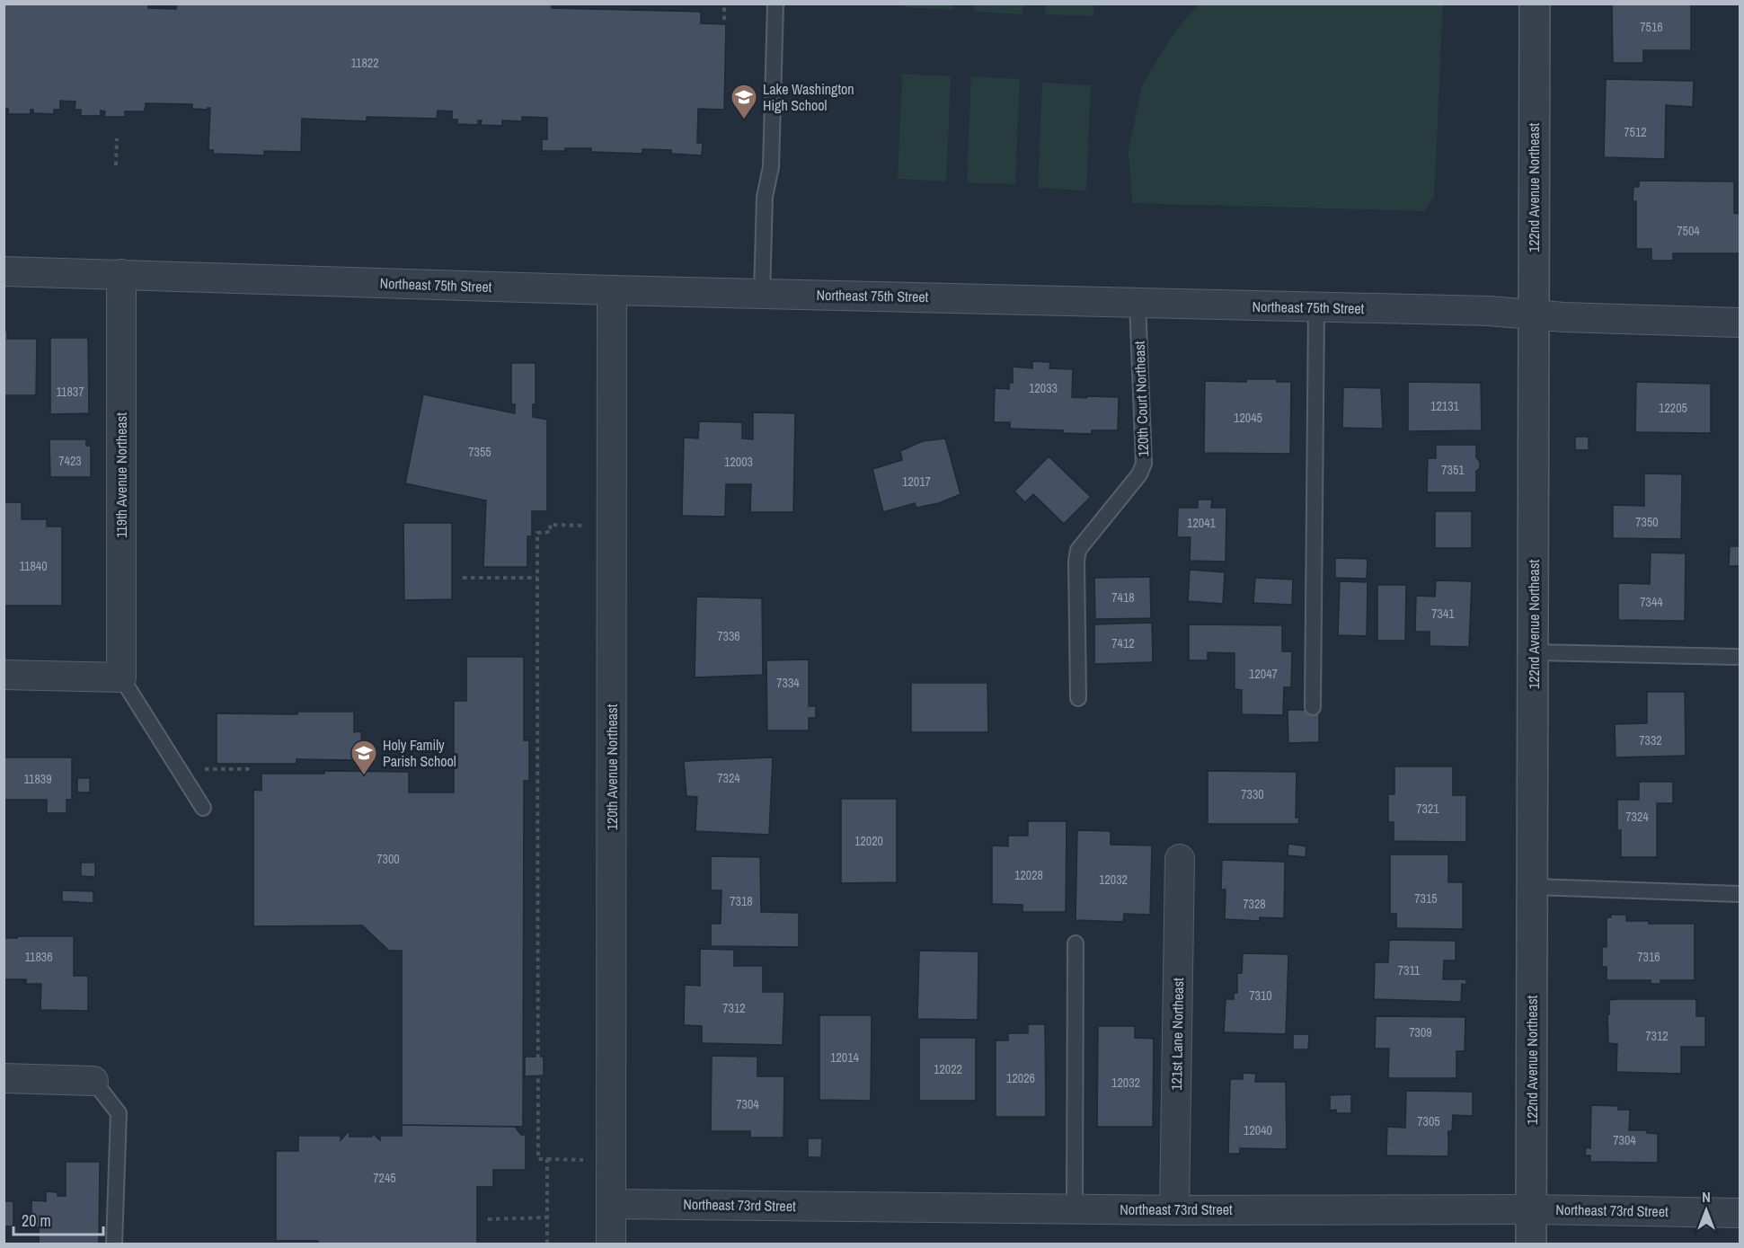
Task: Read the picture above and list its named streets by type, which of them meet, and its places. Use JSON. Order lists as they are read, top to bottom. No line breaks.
{"streets":{"street":["122nd Avenue Northeast","Northeast 75th Street","119th Avenue Northeast","120th Avenue Northeast","121st Lane Northeast","Northeast 73rd Street"],"lane":["120th Court Northeast"]},"crossings":[["122nd Avenue Northeast","Northeast 75th Street"],["122nd Avenue Northeast","Northeast 73rd Street"],["Northeast 75th Street","120th Court Northeast"],["Northeast 75th Street","119th Avenue Northeast"],["Northeast 75th Street","120th Avenue Northeast"],["120th Avenue Northeast","Northeast 73rd Street"],["121st Lane Northeast","Northeast 73rd Street"]],"places":{"school or university":["Lake Washington High School","Holy Family Parish School"]},"house_numbers":["7516","11822","7512","7504","12033","11837","12131","12205","12045","7355","7423","12003","7351","12017","7350","12041","11840","7418","7344","7341","7336","7412","12047","7334","7332","7324","11839","7330","7321","7324","12020","7300","12028","12032","7315","7318","7328","11836","7316","7311","7310","7312","7309","7312","12014","12022","12026","12032","7304","7305","12040","7304","7245"],"scale_bar":"20 m","north":"top"}
